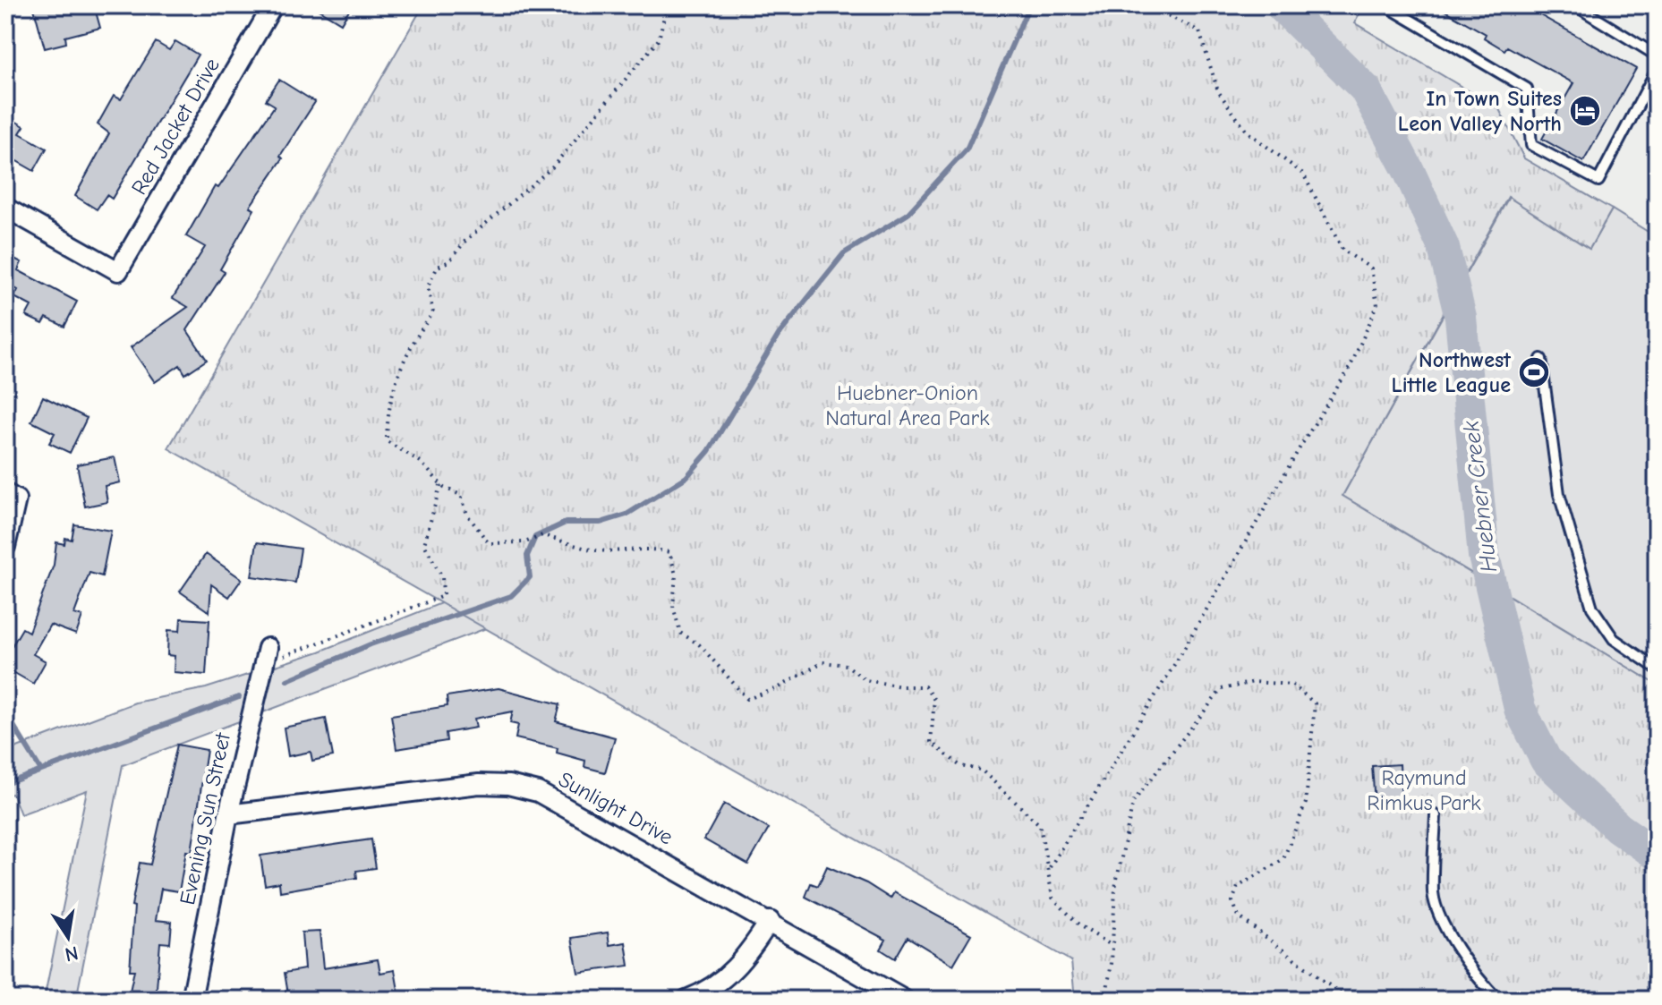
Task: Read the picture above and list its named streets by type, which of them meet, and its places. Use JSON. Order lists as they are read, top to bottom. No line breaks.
{"streets":{"street":["Red Jacket Drive","Sunlight Drive","Evening Sun Street"]},"crossings":[["Sunlight Drive","Evening Sun Street"]],"water":["Huebner Creek"],"parks":["Huebner-Onion Natural Area Park","Raymund Rimkus Park"],"places":{"hotel":["In Town Suites Leon Valley North"],"sports":["Northwest Little League"]},"north":"bottom"}
